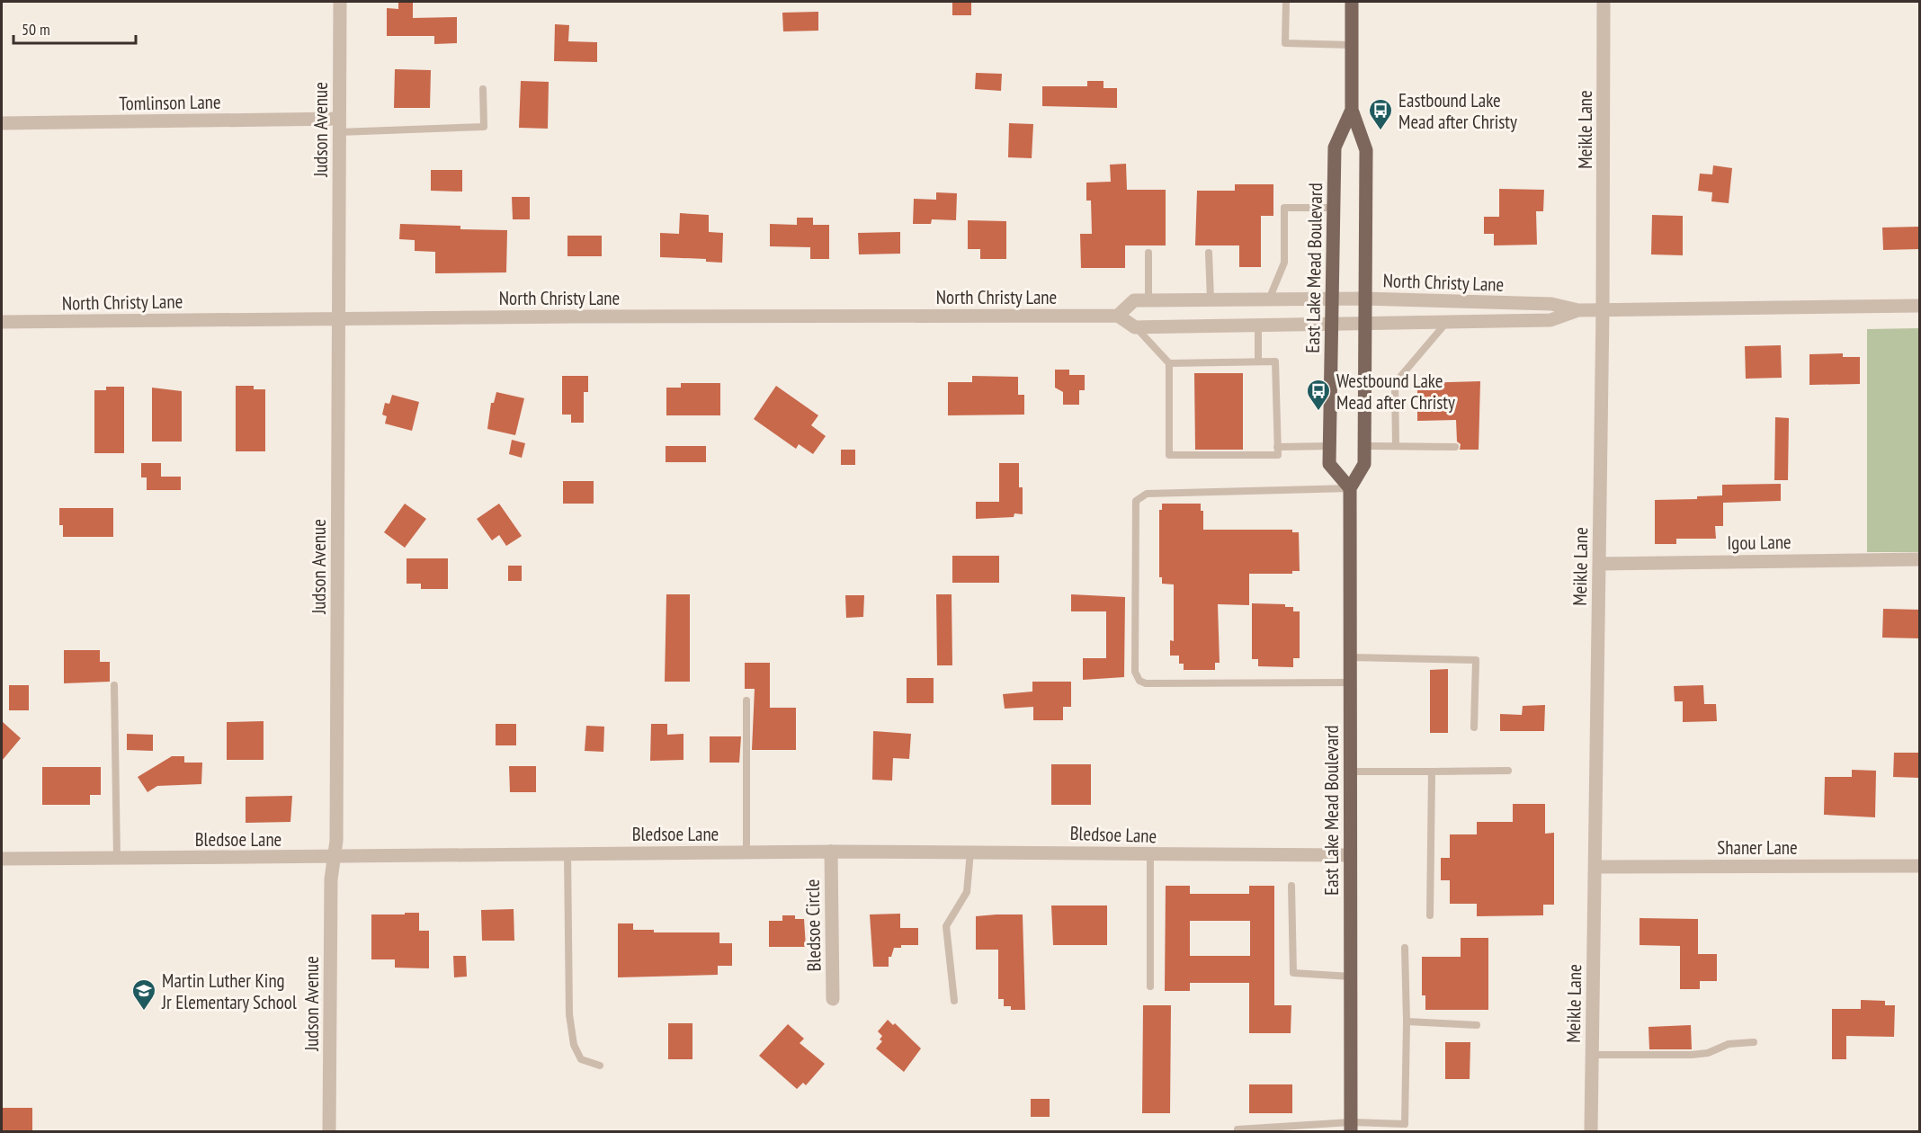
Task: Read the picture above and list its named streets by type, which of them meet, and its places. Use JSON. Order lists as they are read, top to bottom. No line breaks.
{"streets":{"main road":["East Lake Mead Boulevard"],"street":["Tomlinson Lane","Judson Avenue","Meikle Lane","North Christy Lane","Igou Lane","Bledsoe Lane","Shaner Lane","Bledsoe Circle"]},"crossings":[["Tomlinson Lane","Judson Avenue"],["Judson Avenue","North Christy Lane"],["Judson Avenue","Bledsoe Lane"],["Meikle Lane","North Christy Lane"],["Meikle Lane","Igou Lane"],["Meikle Lane","Shaner Lane"],["East Lake Mead Boulevard","North Christy Lane"],["East Lake Mead Boulevard","Bledsoe Lane"],["Bledsoe Lane","Bledsoe Circle"]],"places":{"bus stop":["Eastbound Lake Mead after Christy","Westbound Lake Mead after Christy"],"school or university":["Martin Luther King Jr Elementary School"]},"scale_bar":"50 m"}
